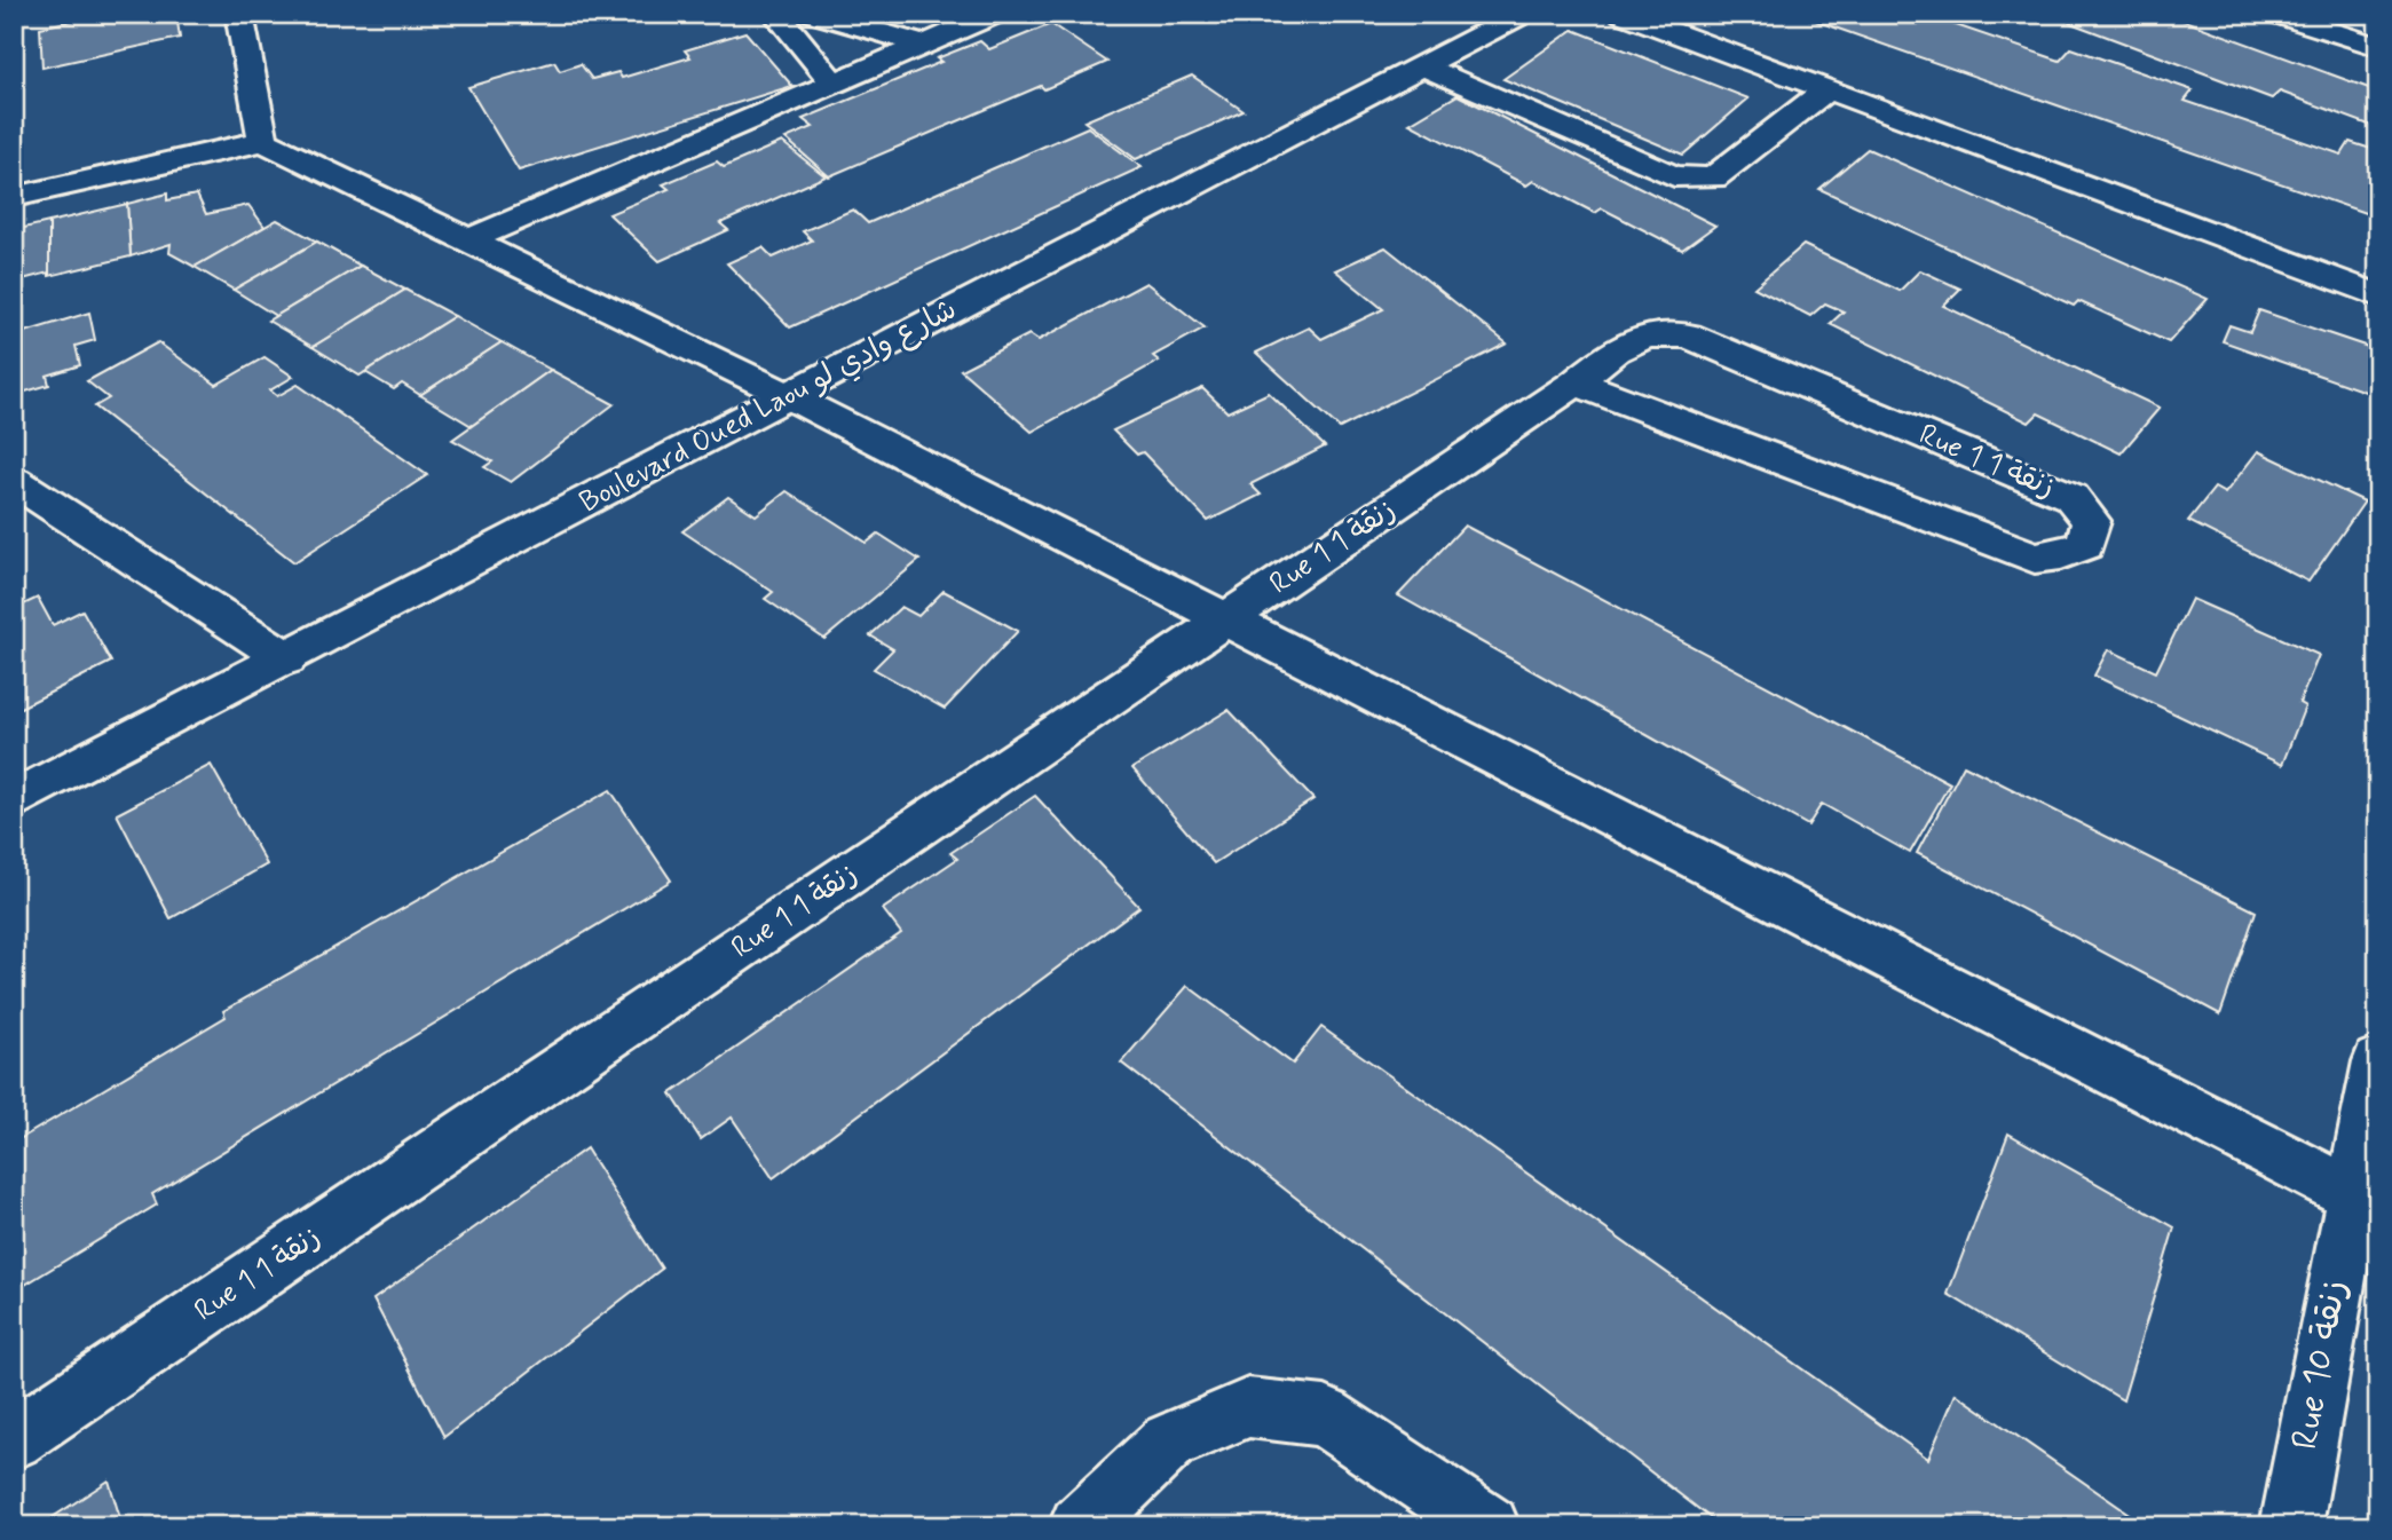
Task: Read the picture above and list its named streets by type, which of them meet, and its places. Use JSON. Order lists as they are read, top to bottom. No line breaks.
{"streets":{"street":["Boulevard Oued Laou شارع وادي لو","Rue 1 زنقة 1","Rue 10 زنقة"]}}
